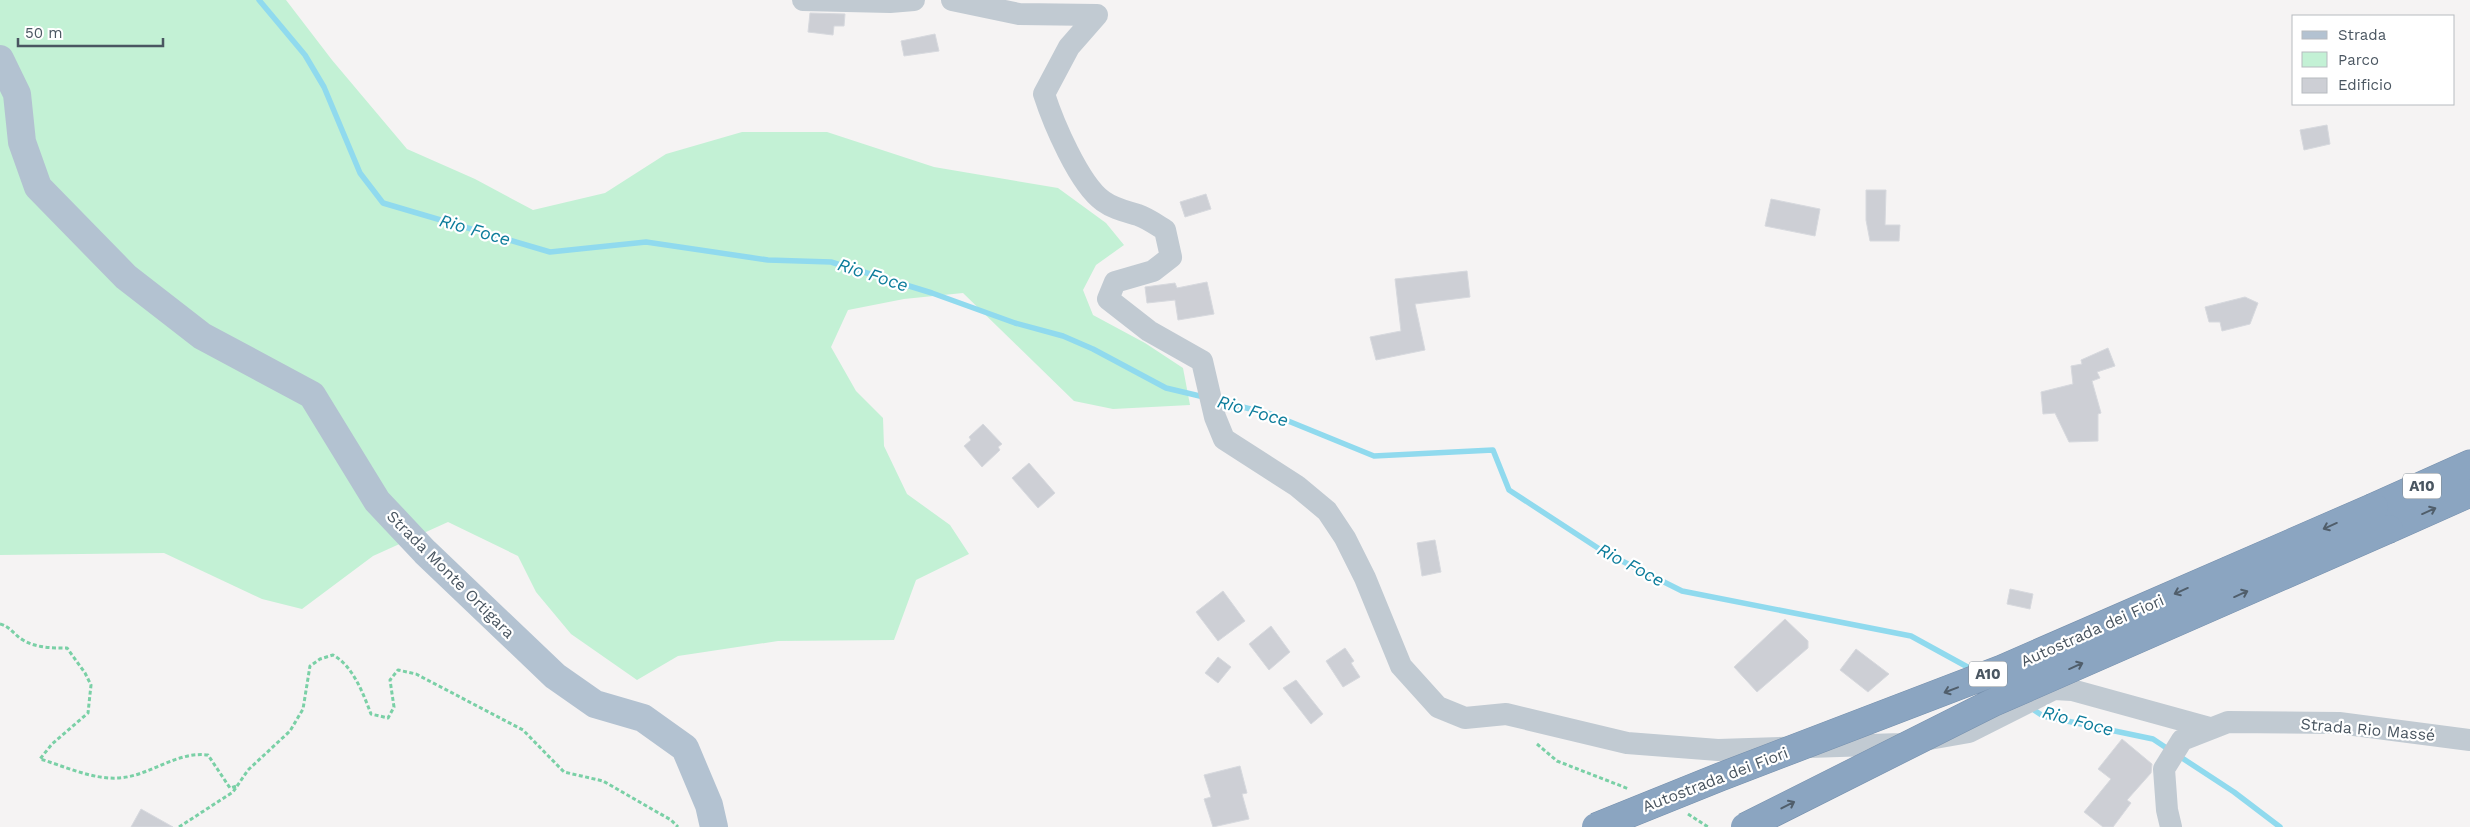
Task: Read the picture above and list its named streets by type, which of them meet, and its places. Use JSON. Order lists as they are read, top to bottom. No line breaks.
{"streets":{"highway":["A10","Autostrada dei Fiori"],"main road":["Strada Monte Ortigara"],"street":["Strada Rio Massé"]},"water":["Rio Foce"],"legend":["Strada","Parco","Edificio"],"scale_bar":"50 m"}
